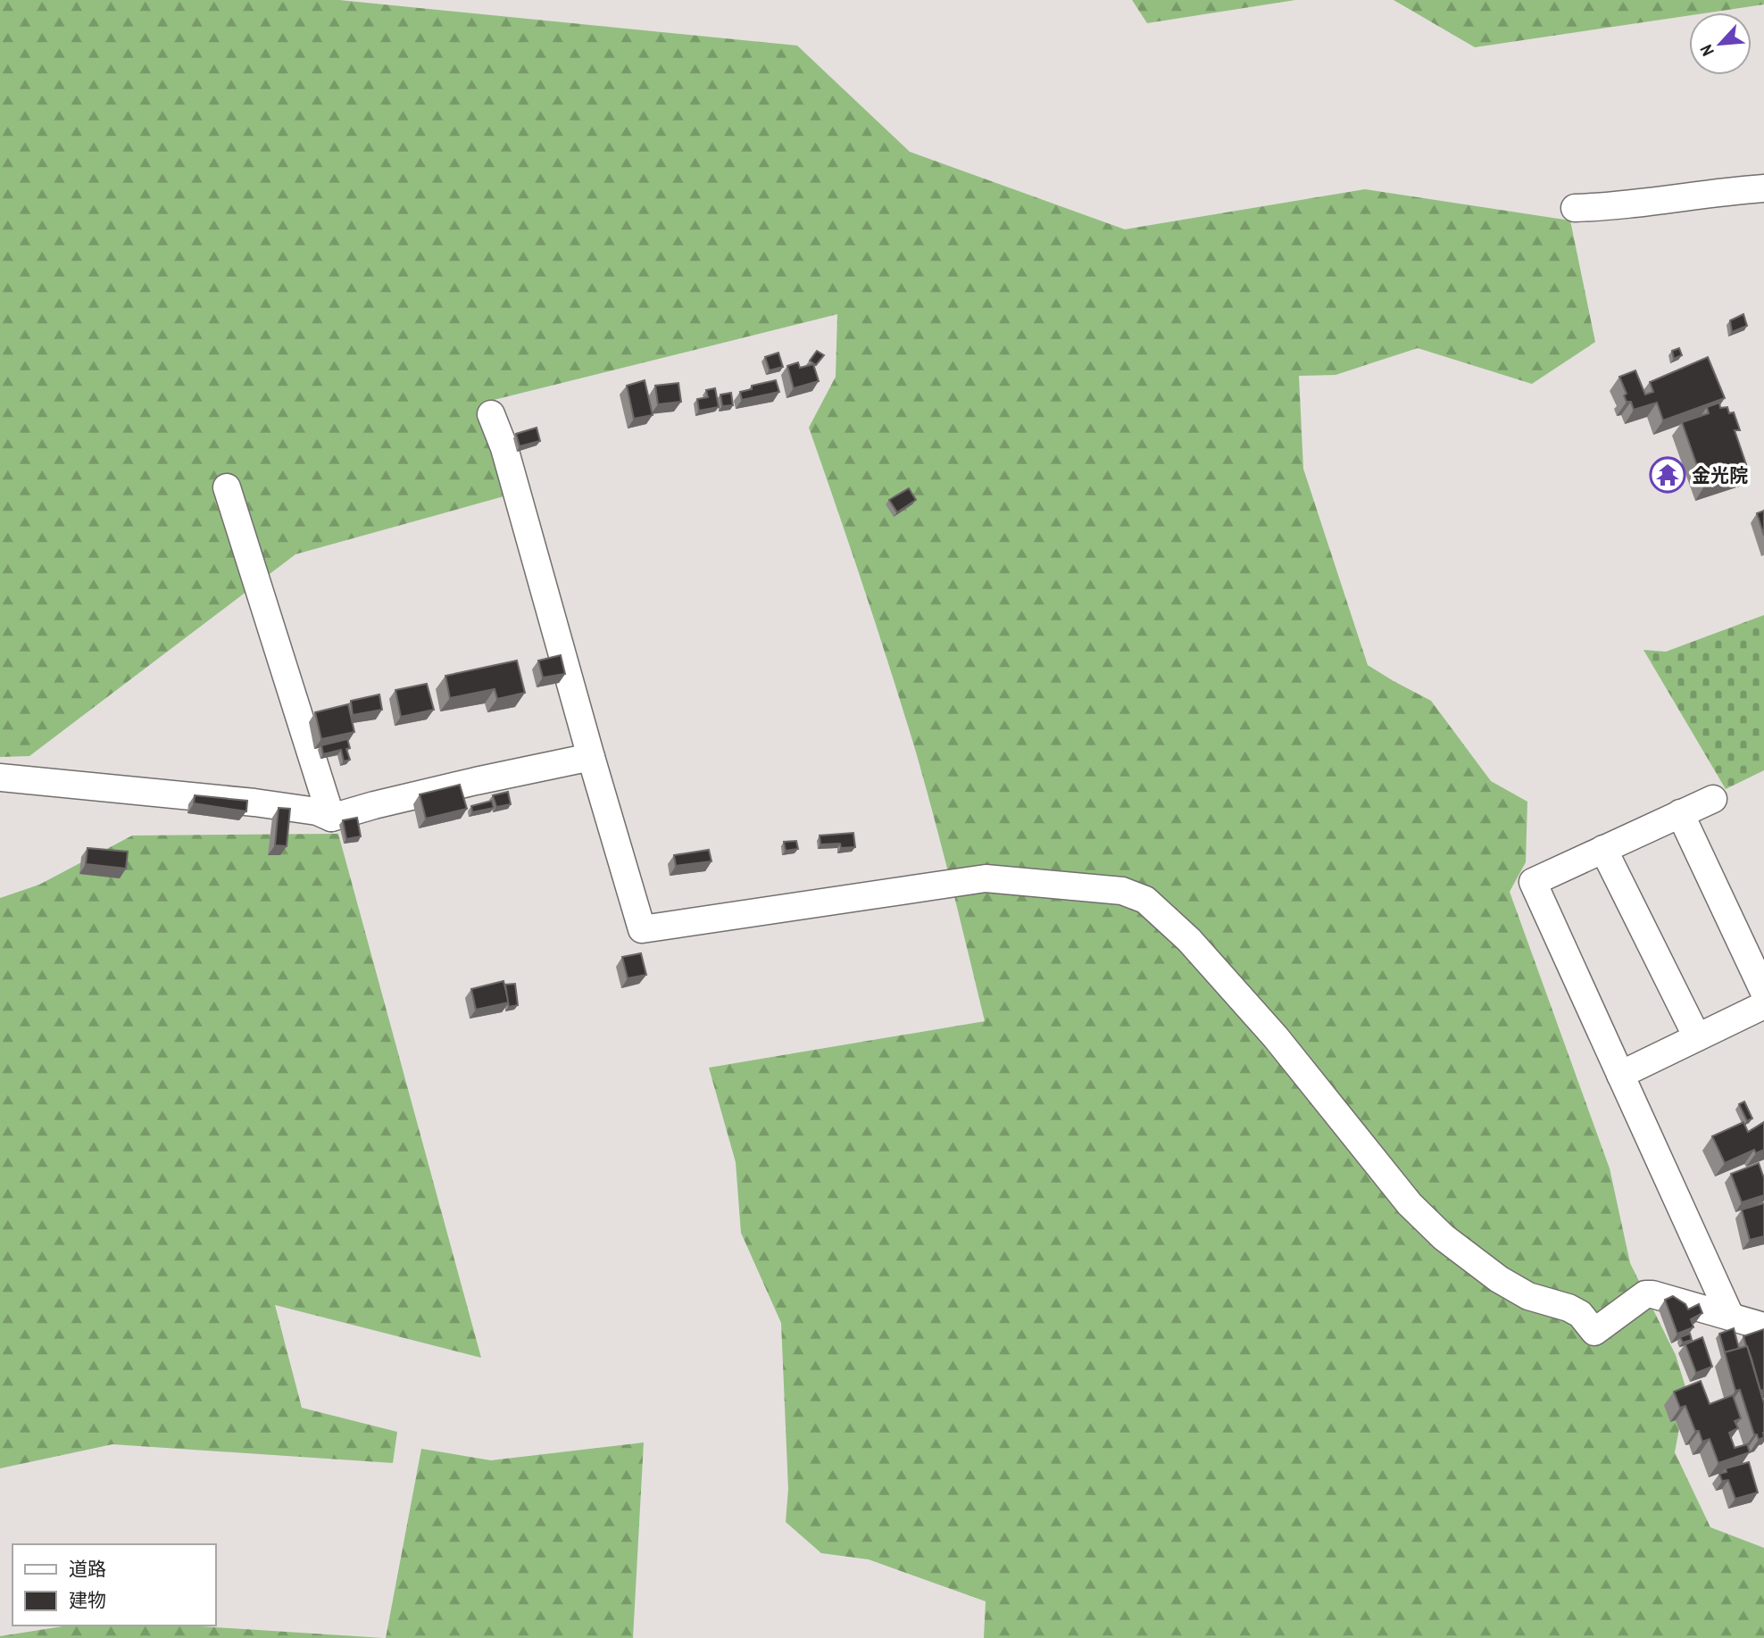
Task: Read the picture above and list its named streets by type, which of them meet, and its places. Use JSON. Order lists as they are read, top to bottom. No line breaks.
{"places":{"temple":["金光院"]},"legend":["道路","建物"],"north":"bottom left"}
